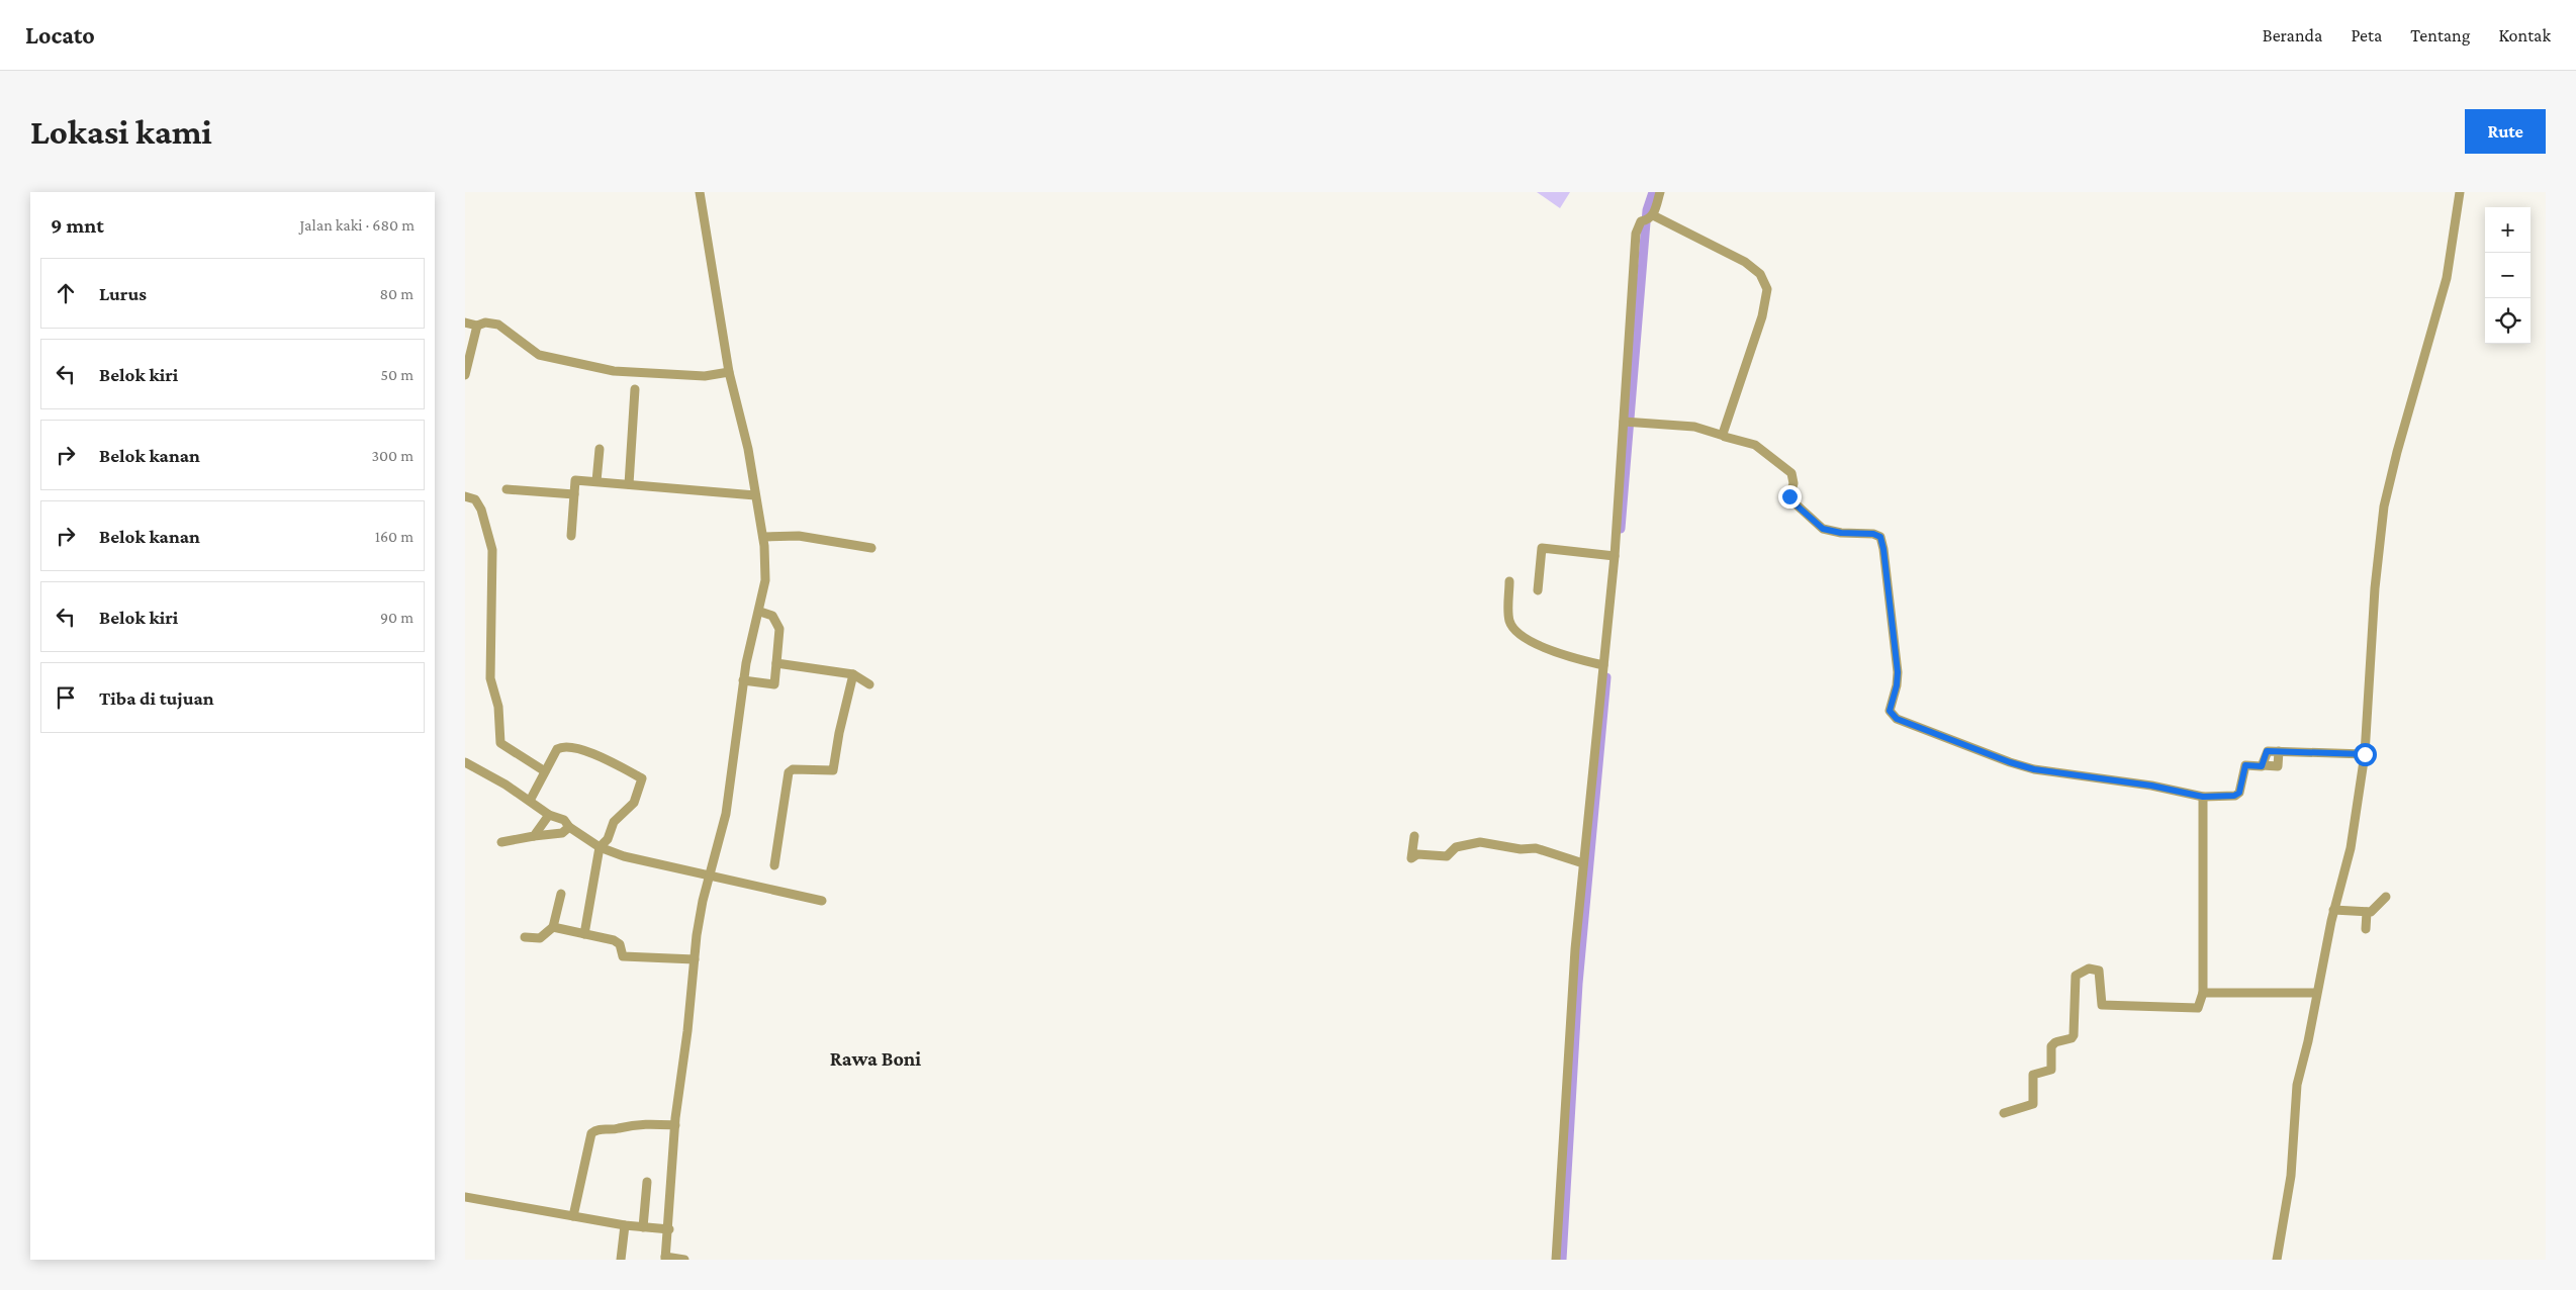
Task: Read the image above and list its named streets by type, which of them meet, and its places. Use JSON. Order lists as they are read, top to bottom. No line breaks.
{"districts":["Rawa Boni"],"page":{"header":"Locato","nav":["Beranda","Peta","Tentang","Kontak"],"buttons":"Rute","title":"Lokasi kami","heading":["9 mnt","Jalan kaki · 680 m"],"map_buttons":["+","−"],"list":[["Lurus","80 m"],["Belok kiri","50 m"],["Belok kanan","300 m"],["Belok kanan","160 m"],["Belok kiri","90 m"],"Tiba di tujuan"]}}
